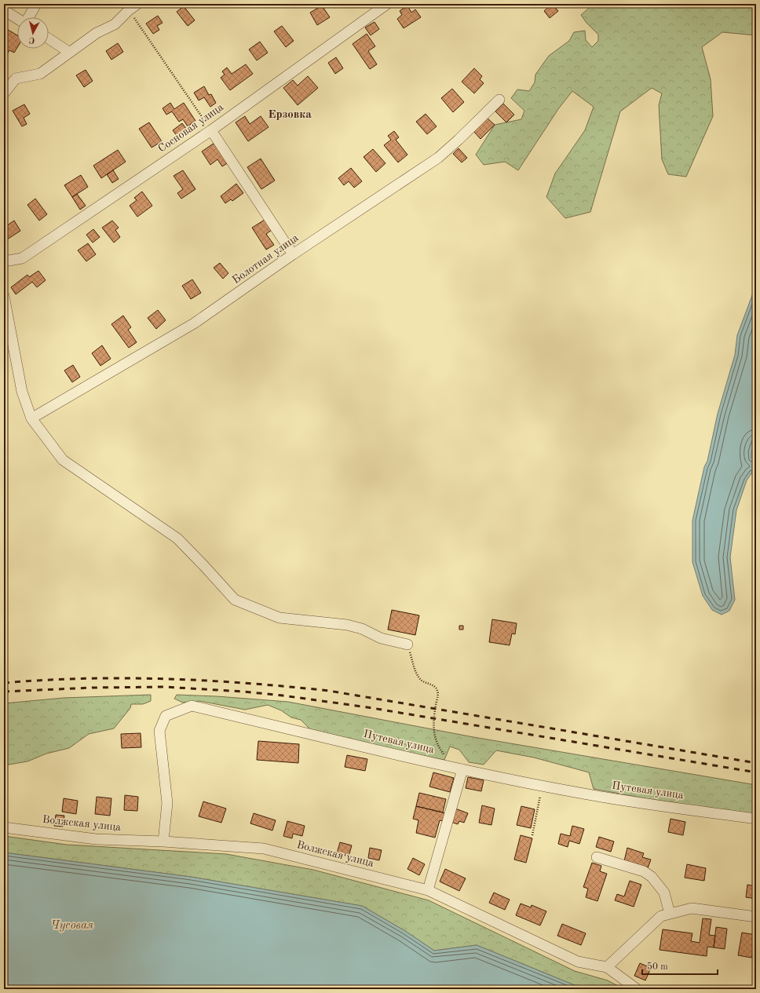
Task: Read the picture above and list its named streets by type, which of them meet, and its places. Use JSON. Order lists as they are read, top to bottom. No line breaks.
{"streets":{"street":["Сосновая улица","Болотная улица","Путевая улица","Волжская улица"]},"crossings":[["Путевая улица","Волжская улица"]],"districts":["Ерзовка"],"water":["Чусовая"],"scale_bar":"50 m","north":"bottom"}
